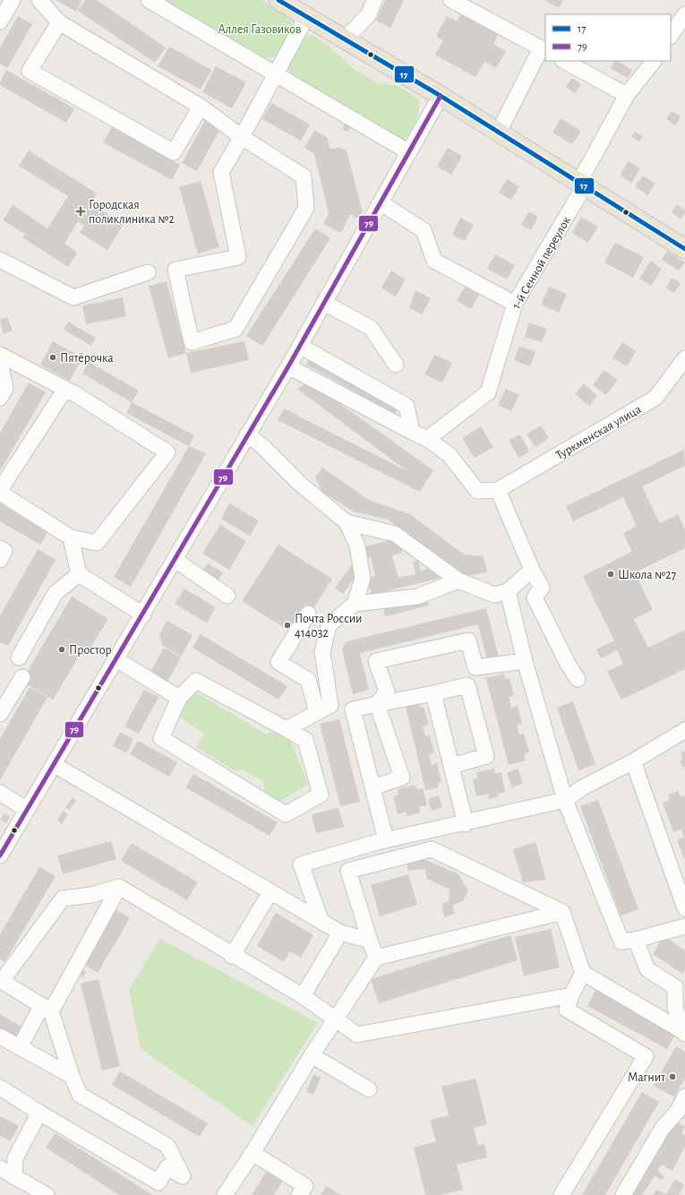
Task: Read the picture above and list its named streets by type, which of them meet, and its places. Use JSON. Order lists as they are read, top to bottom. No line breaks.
{"streets":{"street":["1-й Сенной переулок","Туркменская улица"]},"parks":["Аллея Газовиков"],"places":{"health":["Городская поликлиника №2"],"other":["Пятёрочка","Школа №27","Почта России 414032","Простор","Магнит"]},"lines":["transit line 17","transit line 79"],"legend":["17","79"]}
